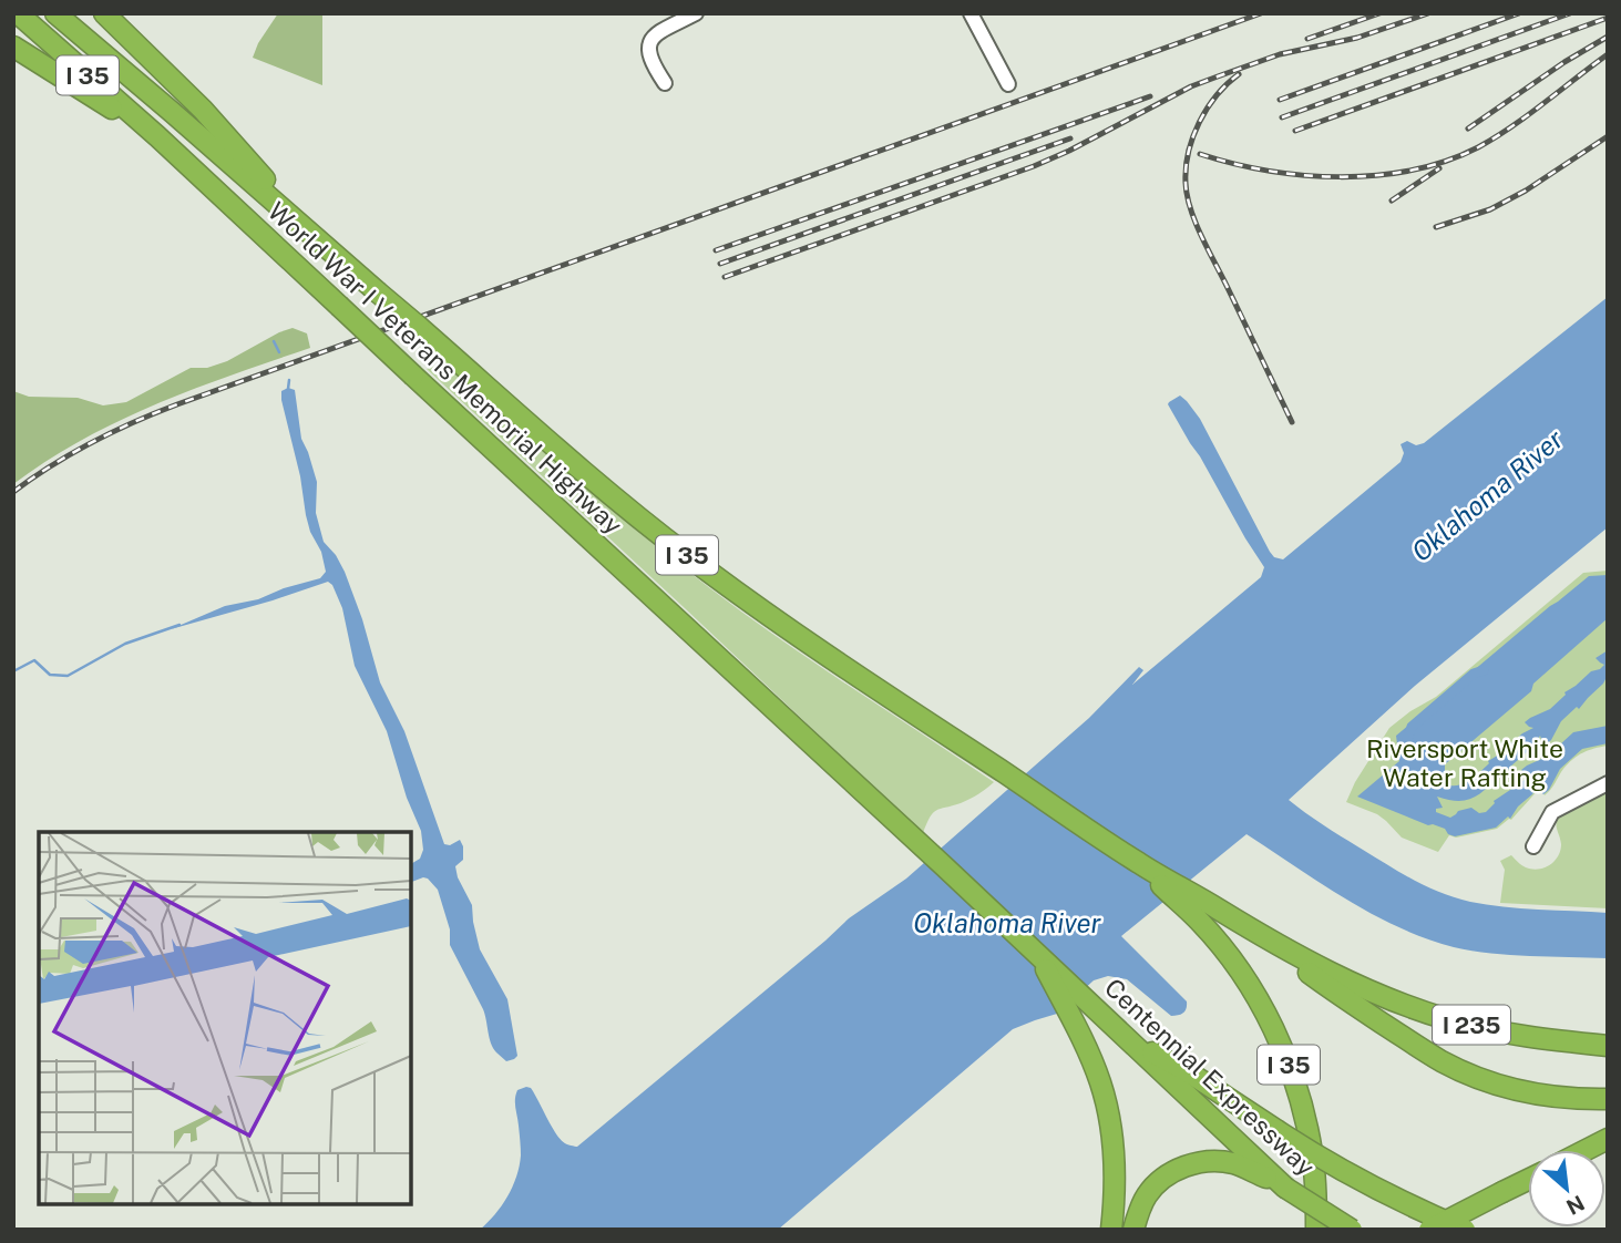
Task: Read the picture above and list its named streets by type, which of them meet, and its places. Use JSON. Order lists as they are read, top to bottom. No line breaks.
{"streets":{"highway":["I 35","World War I Veterans Memorial Highway","I 235","Centennial Expressway"]},"crossings":[["I 35","World War I Veterans Memorial Highway"],["I 35","I 235"],["I 35","Centennial Expressway"],["World War I Veterans Memorial Highway","I 235"],["World War I Veterans Memorial Highway","Centennial Expressway"]],"water":["Oklahoma River"],"parks":["Riversport White Water Rafting"],"north":"bottom right"}
